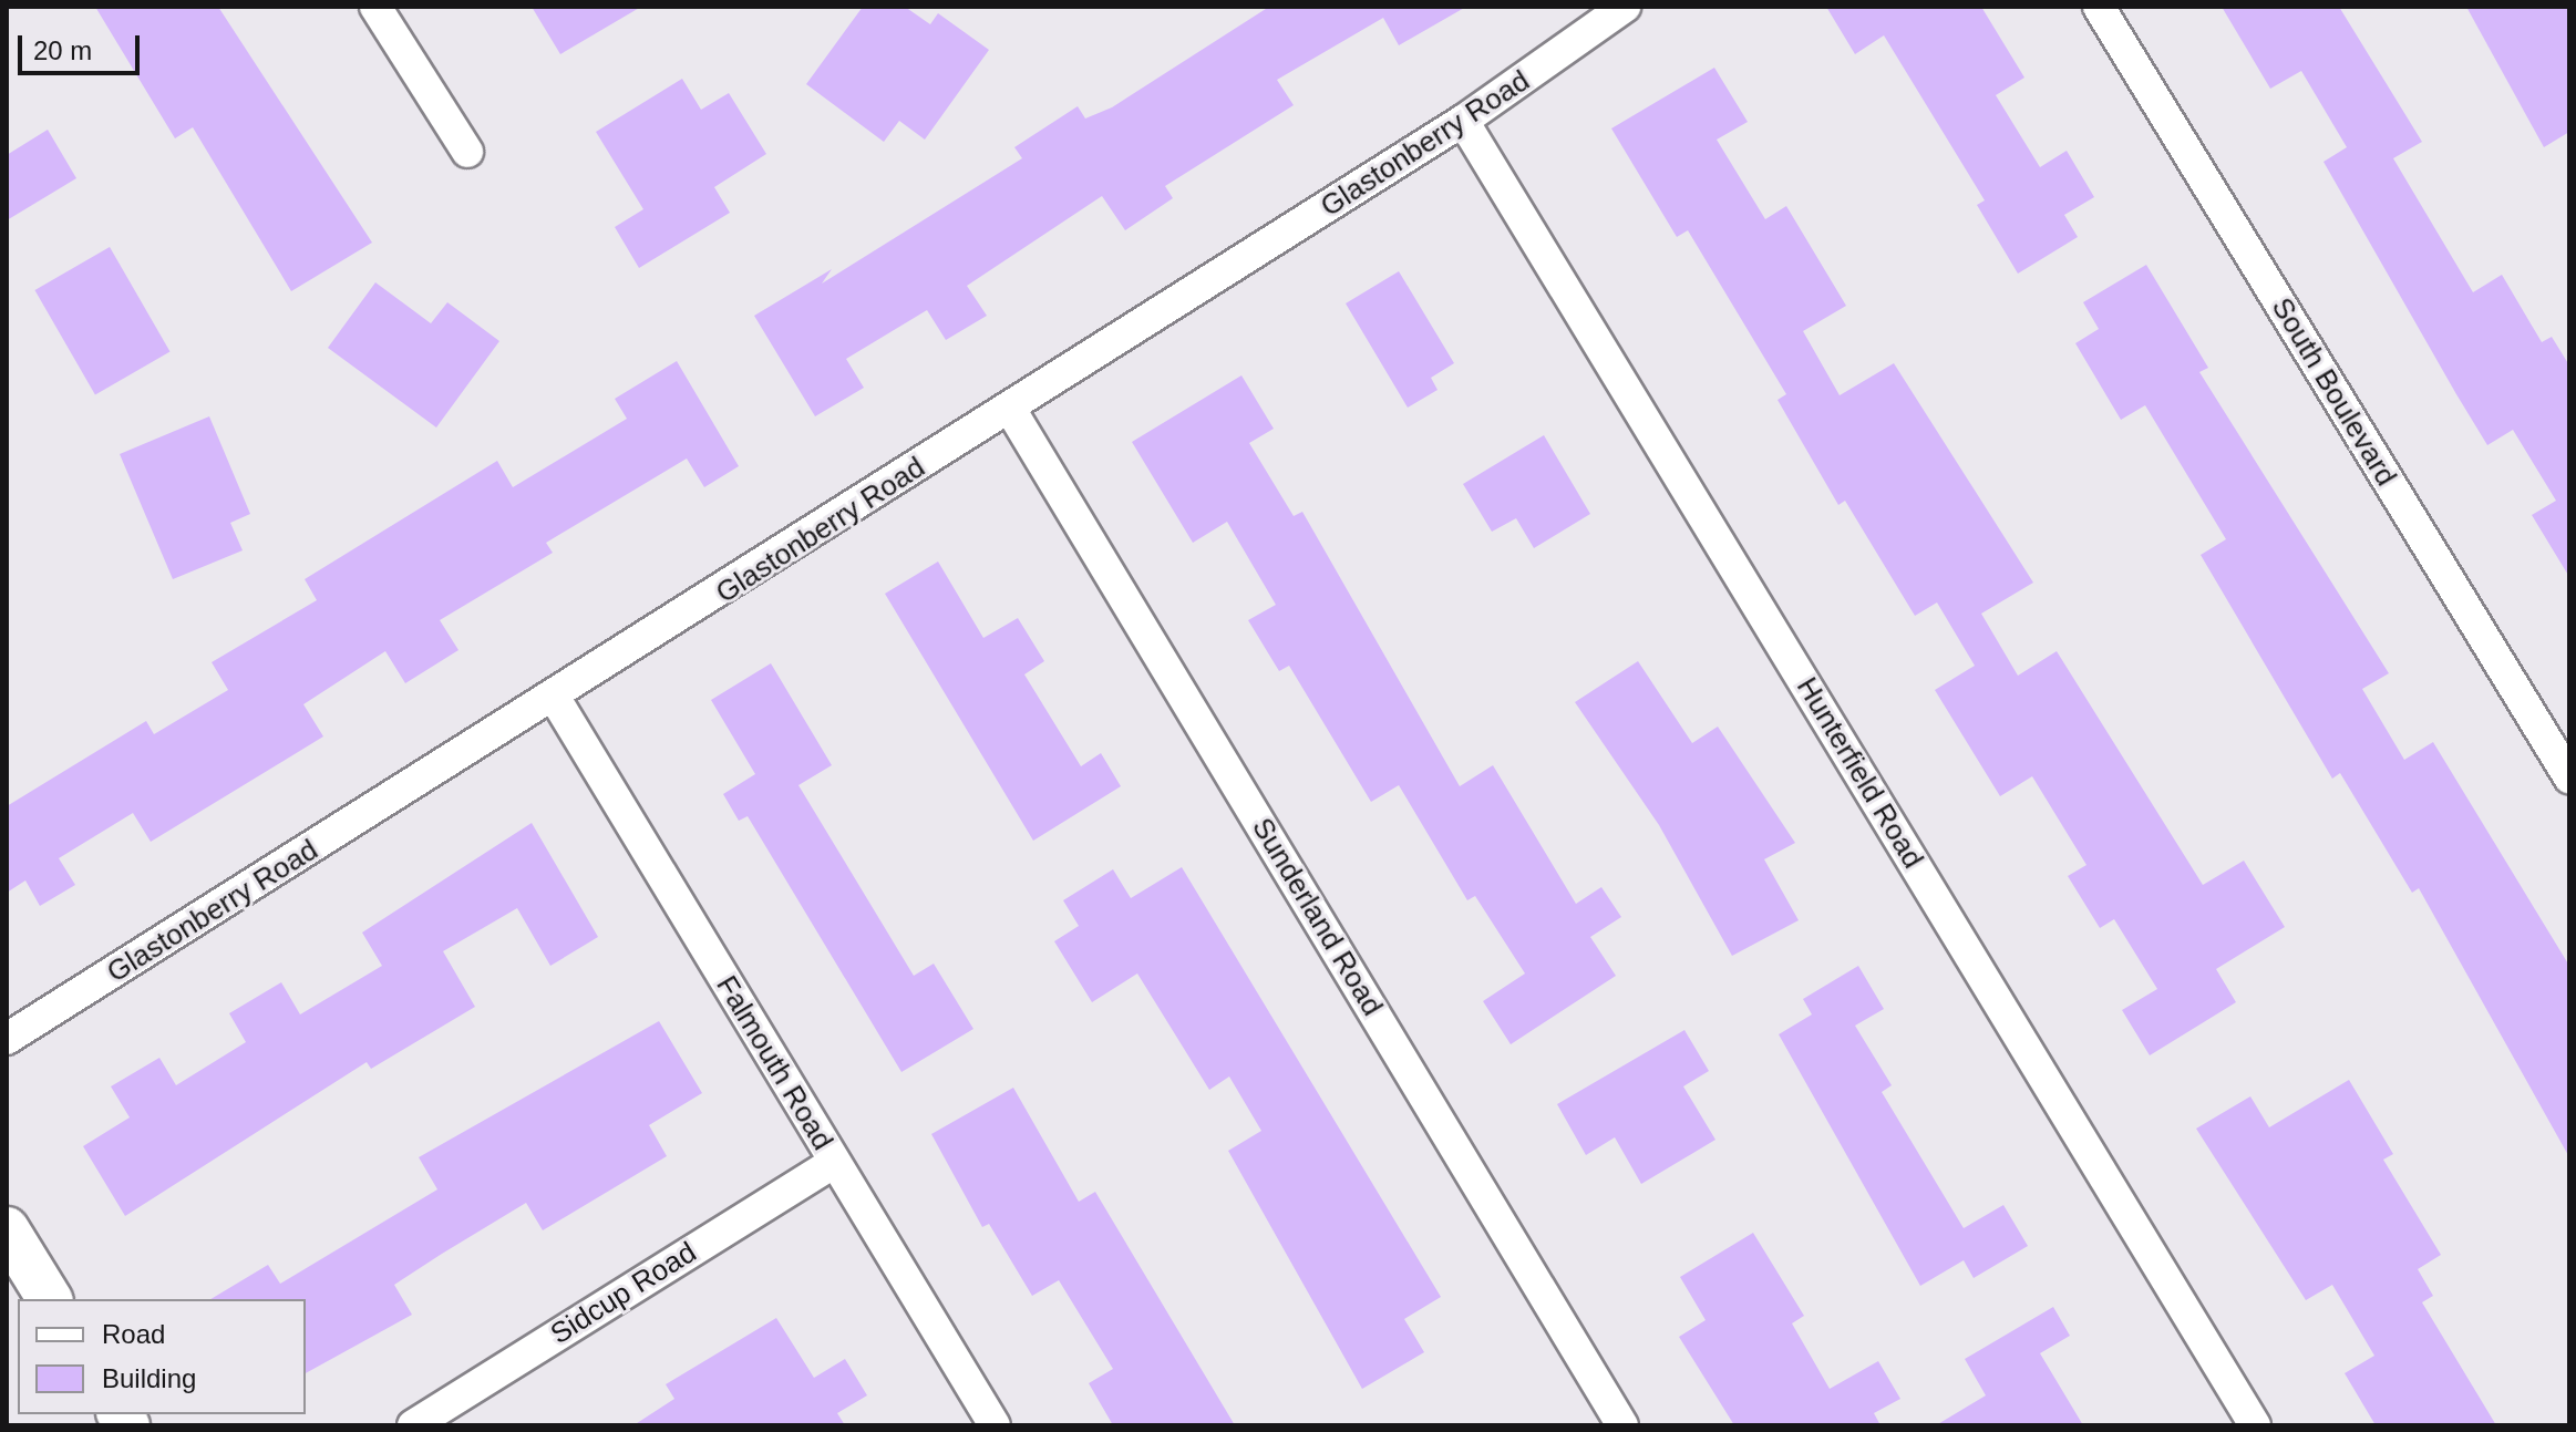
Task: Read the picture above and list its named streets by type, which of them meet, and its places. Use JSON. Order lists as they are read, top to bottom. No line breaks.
{"streets":{"street":["Glastonberry Road","South Boulevard","Hunterfield Road","Sunderland Road","Falmouth Road","Sidcup Road"]},"crossings":[["Glastonberry Road","Hunterfield Road"],["Glastonberry Road","Sunderland Road"],["Glastonberry Road","Falmouth Road"],["Falmouth Road","Sidcup Road"]],"legend":["Road","Building"],"scale_bar":"20 m"}
